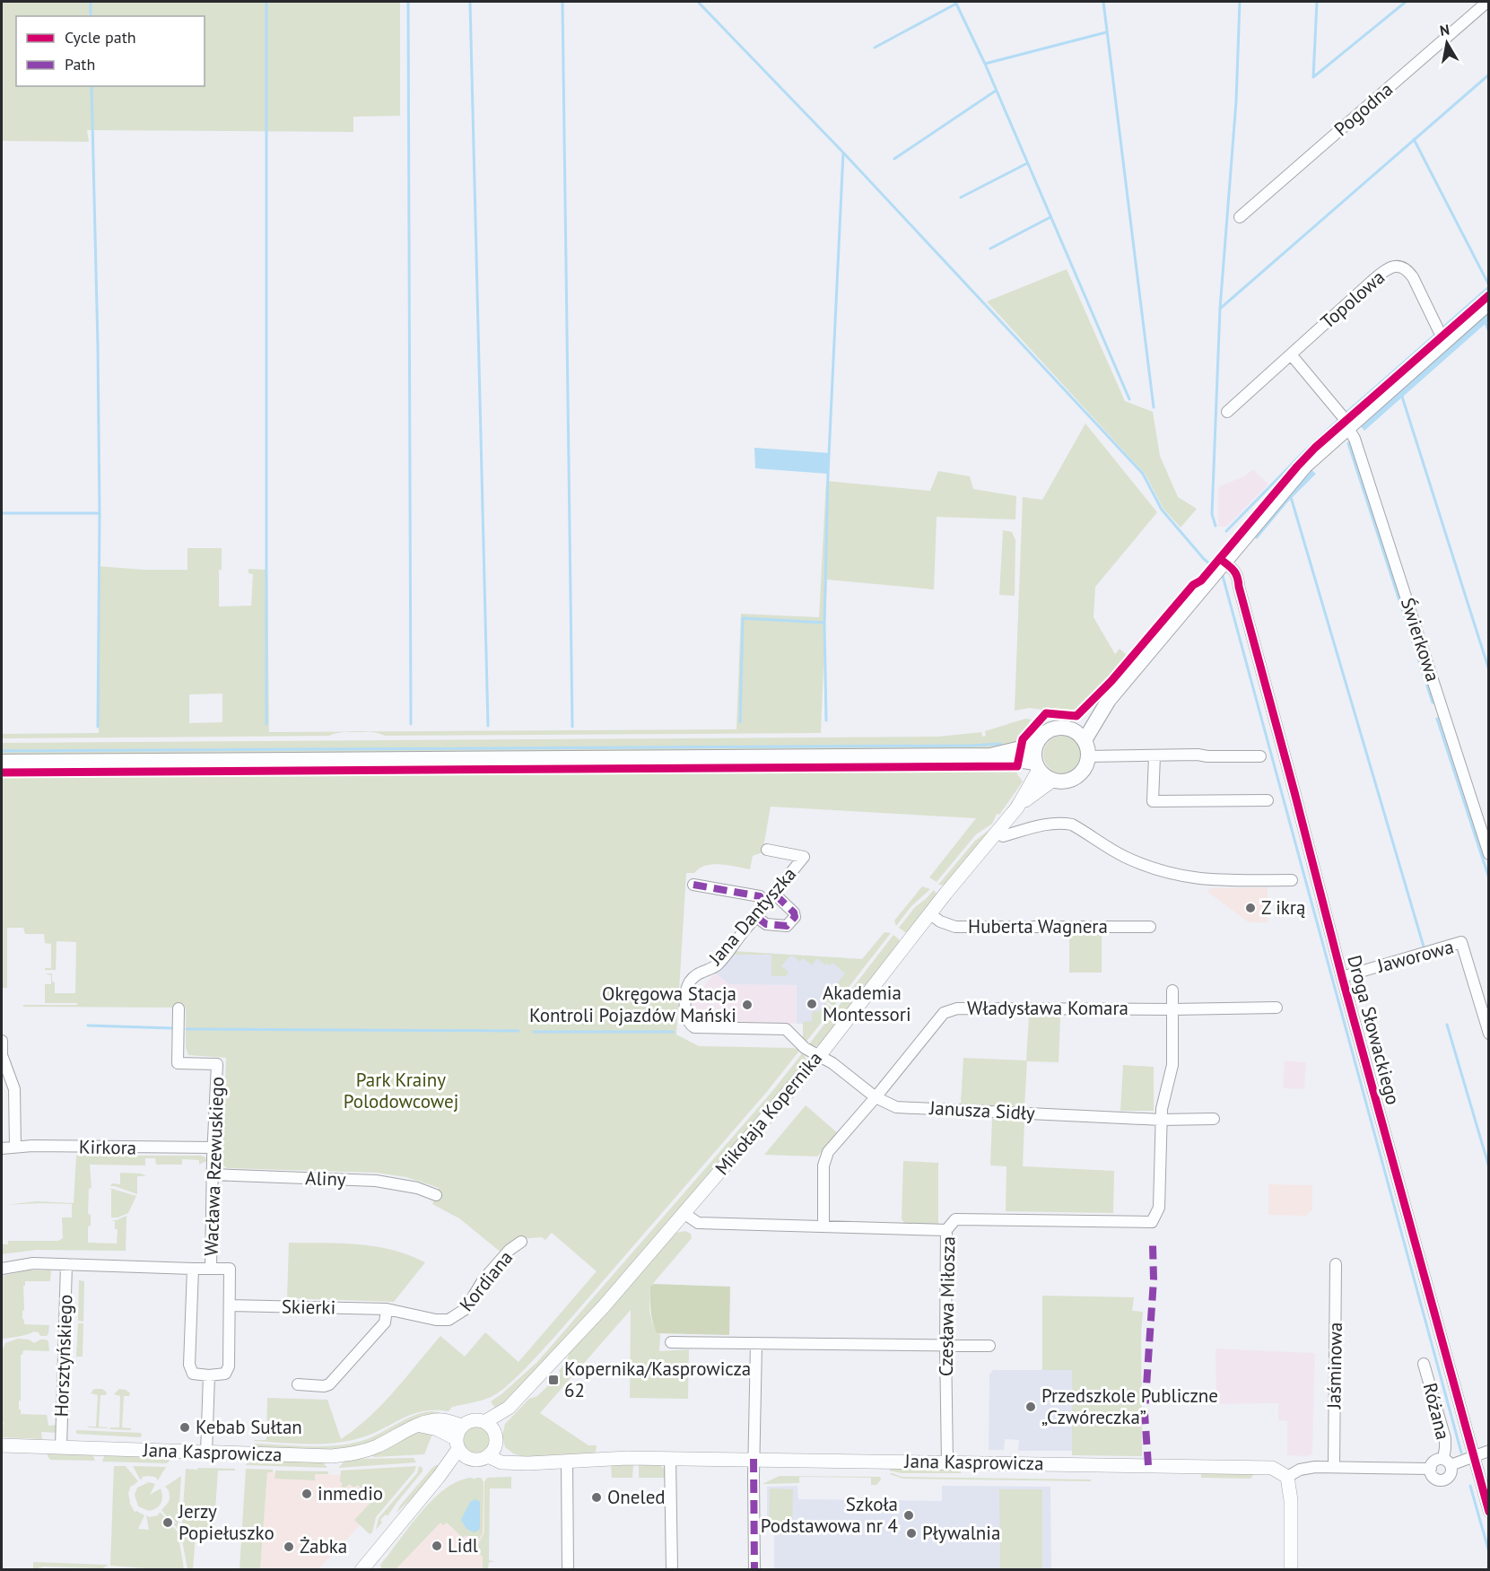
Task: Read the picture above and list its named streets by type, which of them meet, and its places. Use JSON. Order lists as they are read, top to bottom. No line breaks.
{"streets":{"main road":["Mikołaja Kopernika"],"street":["Pogodna","Topolowa","Świerkowa","Jana Dantyszka","Huberta Wagnera","Jaworowa","Władysława Komara","Droga Słowackiego","Janusza Sidły","Kirkora","Wacława Rzewuskiego","Aliny","Kordiana","Czesława Miłosza","Skierki","Horsztyńskiego","Jaśminowa","Różana","Jana Kasprowicza"]},"crossings":[["Jana Dantyszka","Janusza Sidły"],["Jana Dantyszka","Mikołaja Kopernika"],["Huberta Wagnera","Mikołaja Kopernika"],["Jaworowa","Droga Słowackiego"],["Władysława Komara","Janusza Sidły"],["Janusza Sidły","Mikołaja Kopernika"],["Janusza Sidły","Czesława Miłosza"],["Mikołaja Kopernika","Jana Kasprowicza"],["Kirkora","Wacława Rzewuskiego"],["Wacława Rzewuskiego","Aliny"],["Wacława Rzewuskiego","Skierki"],["Kordiana","Skierki"],["Czesława Miłosza","Jana Kasprowicza"],["Horsztyńskiego","Jana Kasprowicza"]],"parks":["Park Krainy Polodowcowej"],"places":{"other":["Z ikrą","Akademia Montessori","Okręgowa Stacja Kontroli Pojazdów Mański","Przedszkole Publiczne „Czwóreczka”","Kebab Sułtan","inmedio","Oneled","Szkoła Podstawowa nr 4","Jerzy Popiełuszko","Pływalnia","Lidl","Żabka"],"transit":["Kopernika/Kasprowicza 62"]},"legend":["Cycle path","Path"],"north":"top"}
